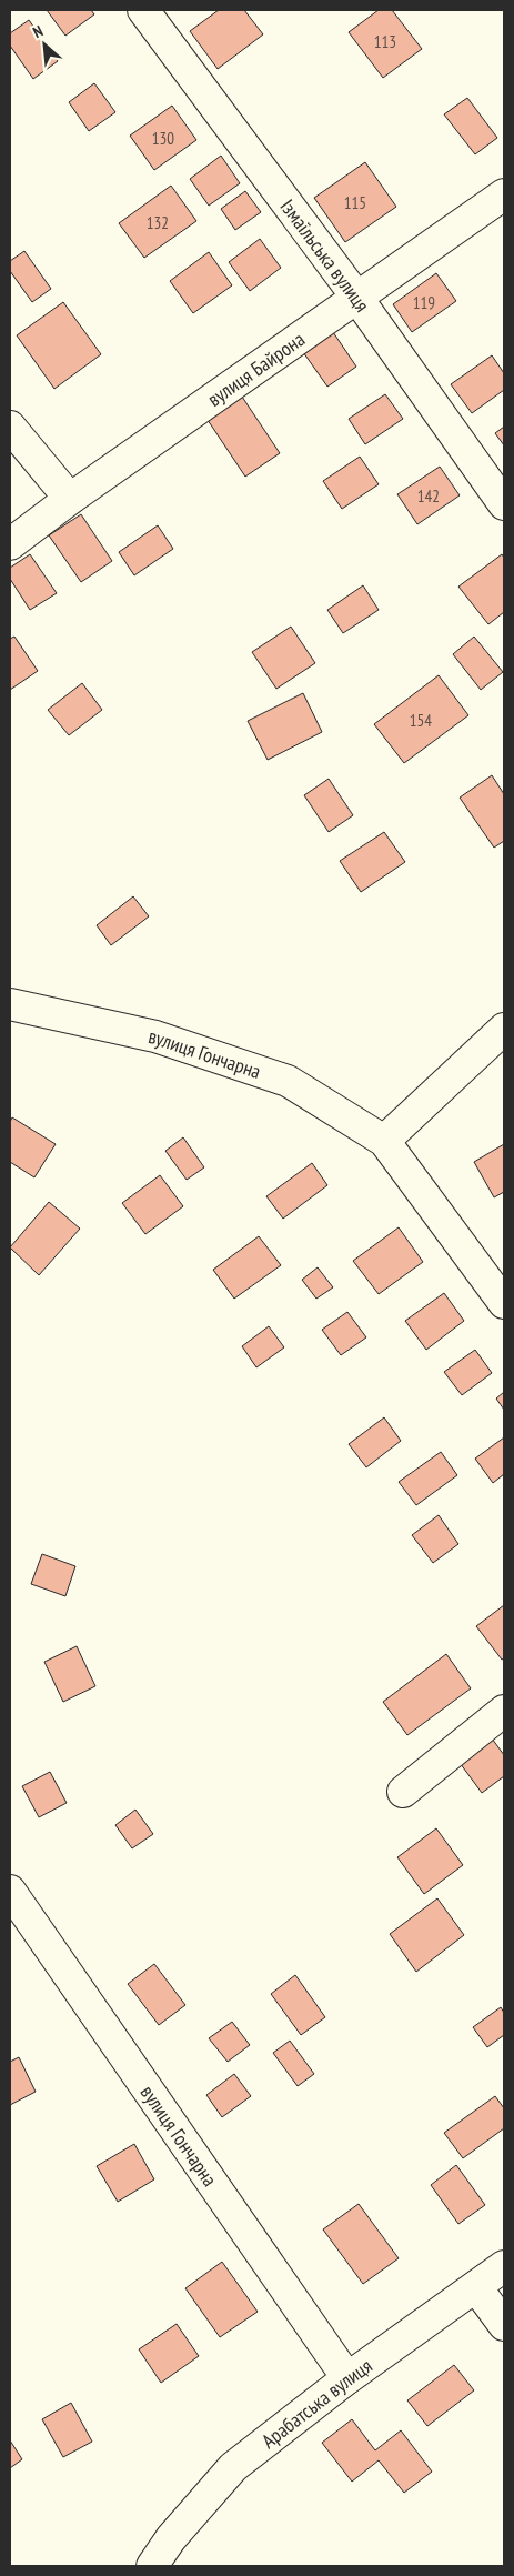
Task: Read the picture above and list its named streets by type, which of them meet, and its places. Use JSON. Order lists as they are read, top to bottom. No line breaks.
{"streets":{"street":["Ізмаїльська вулиця","вулиця Байрона","вулиця Гончарна","Арабатська вулиця"]},"crossings":[["Ізмаїльська вулиця","вулиця Байрона"],["вулиця Гончарна","Арабатська вулиця"]],"house_numbers":["113","130","115","132","119","142","154"],"north":"top left"}
